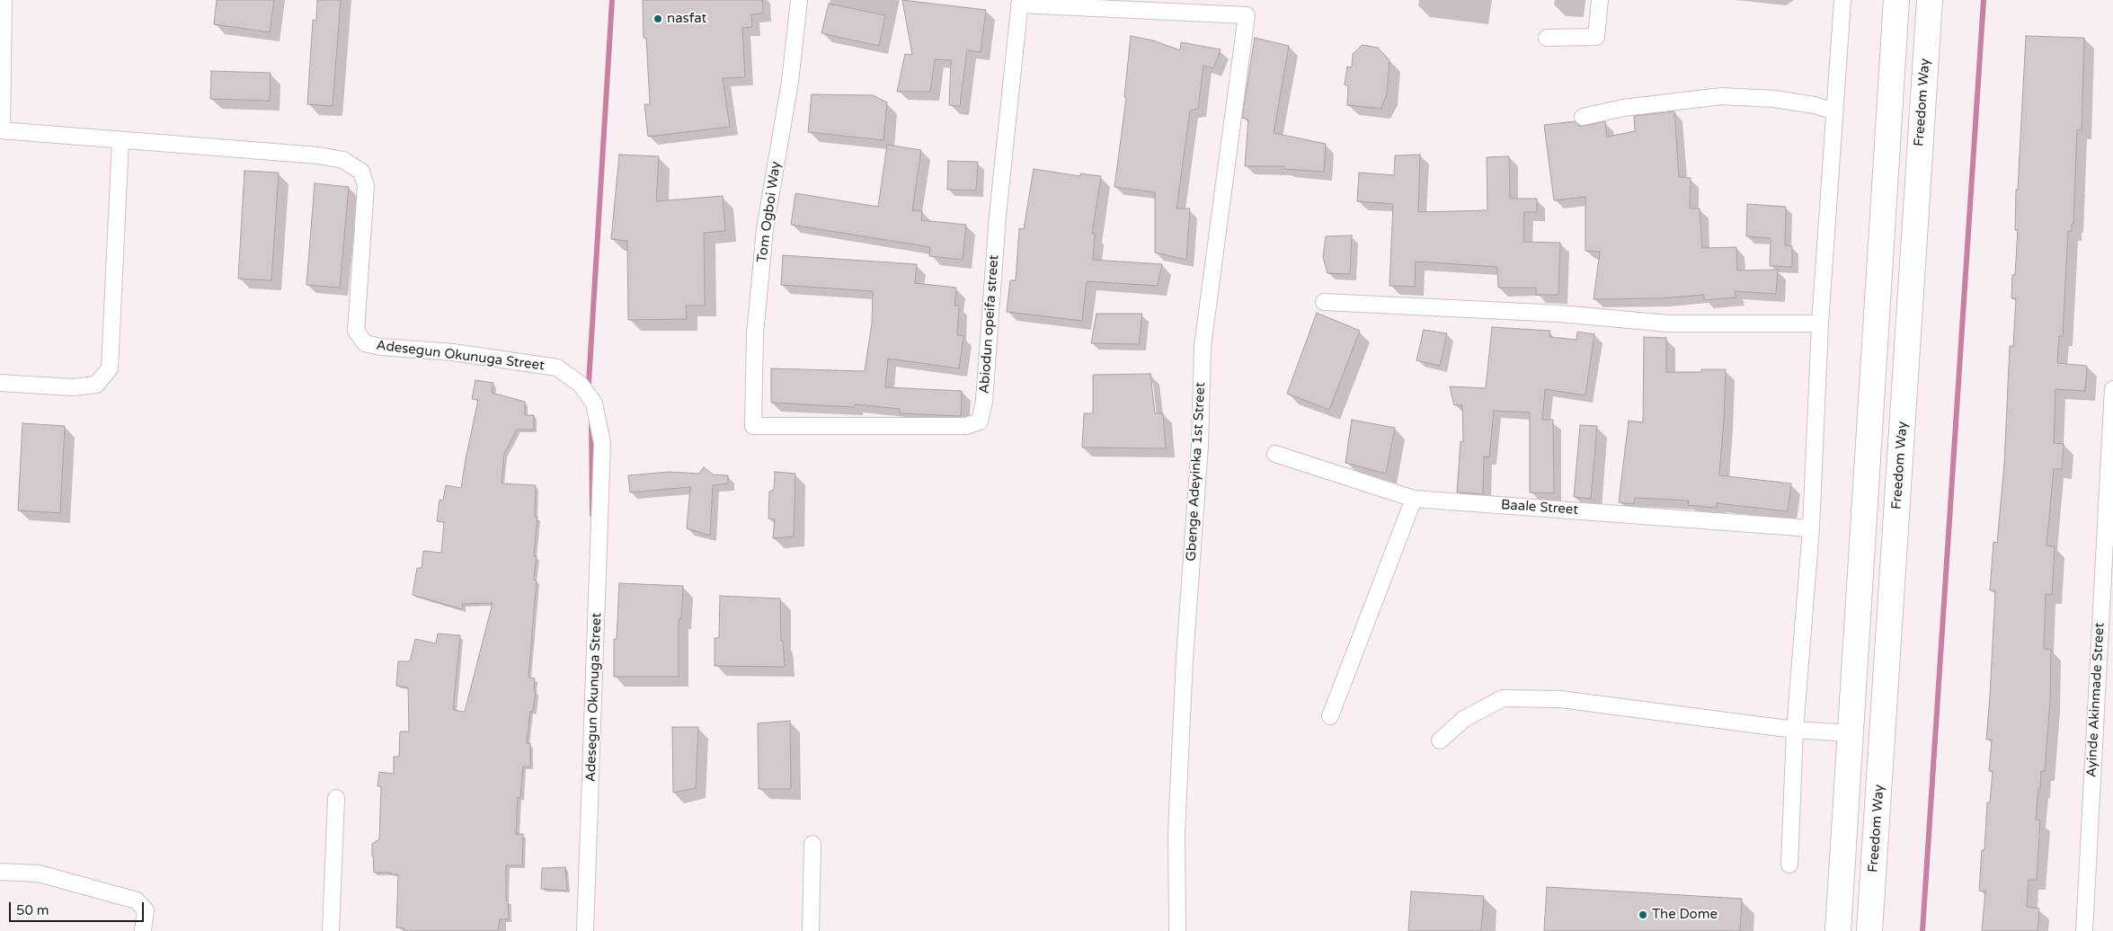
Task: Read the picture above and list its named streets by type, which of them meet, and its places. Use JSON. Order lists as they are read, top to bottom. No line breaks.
{"streets":{"main road":["Freedom Way"],"street":["Tom Ogboi Way","Abiodun opeifa street","Adesegun Okunuga Street","Gbenge Adeyinka 1st Street","Baale Street","Ayinde Akinmade Street"]},"crossings":[["Tom Ogboi Way","Abiodun opeifa street"],["Abiodun opeifa street","Gbenge Adeyinka 1st Street"]],"places":["nasfat","The Dome"],"scale_bar":"50 m"}
